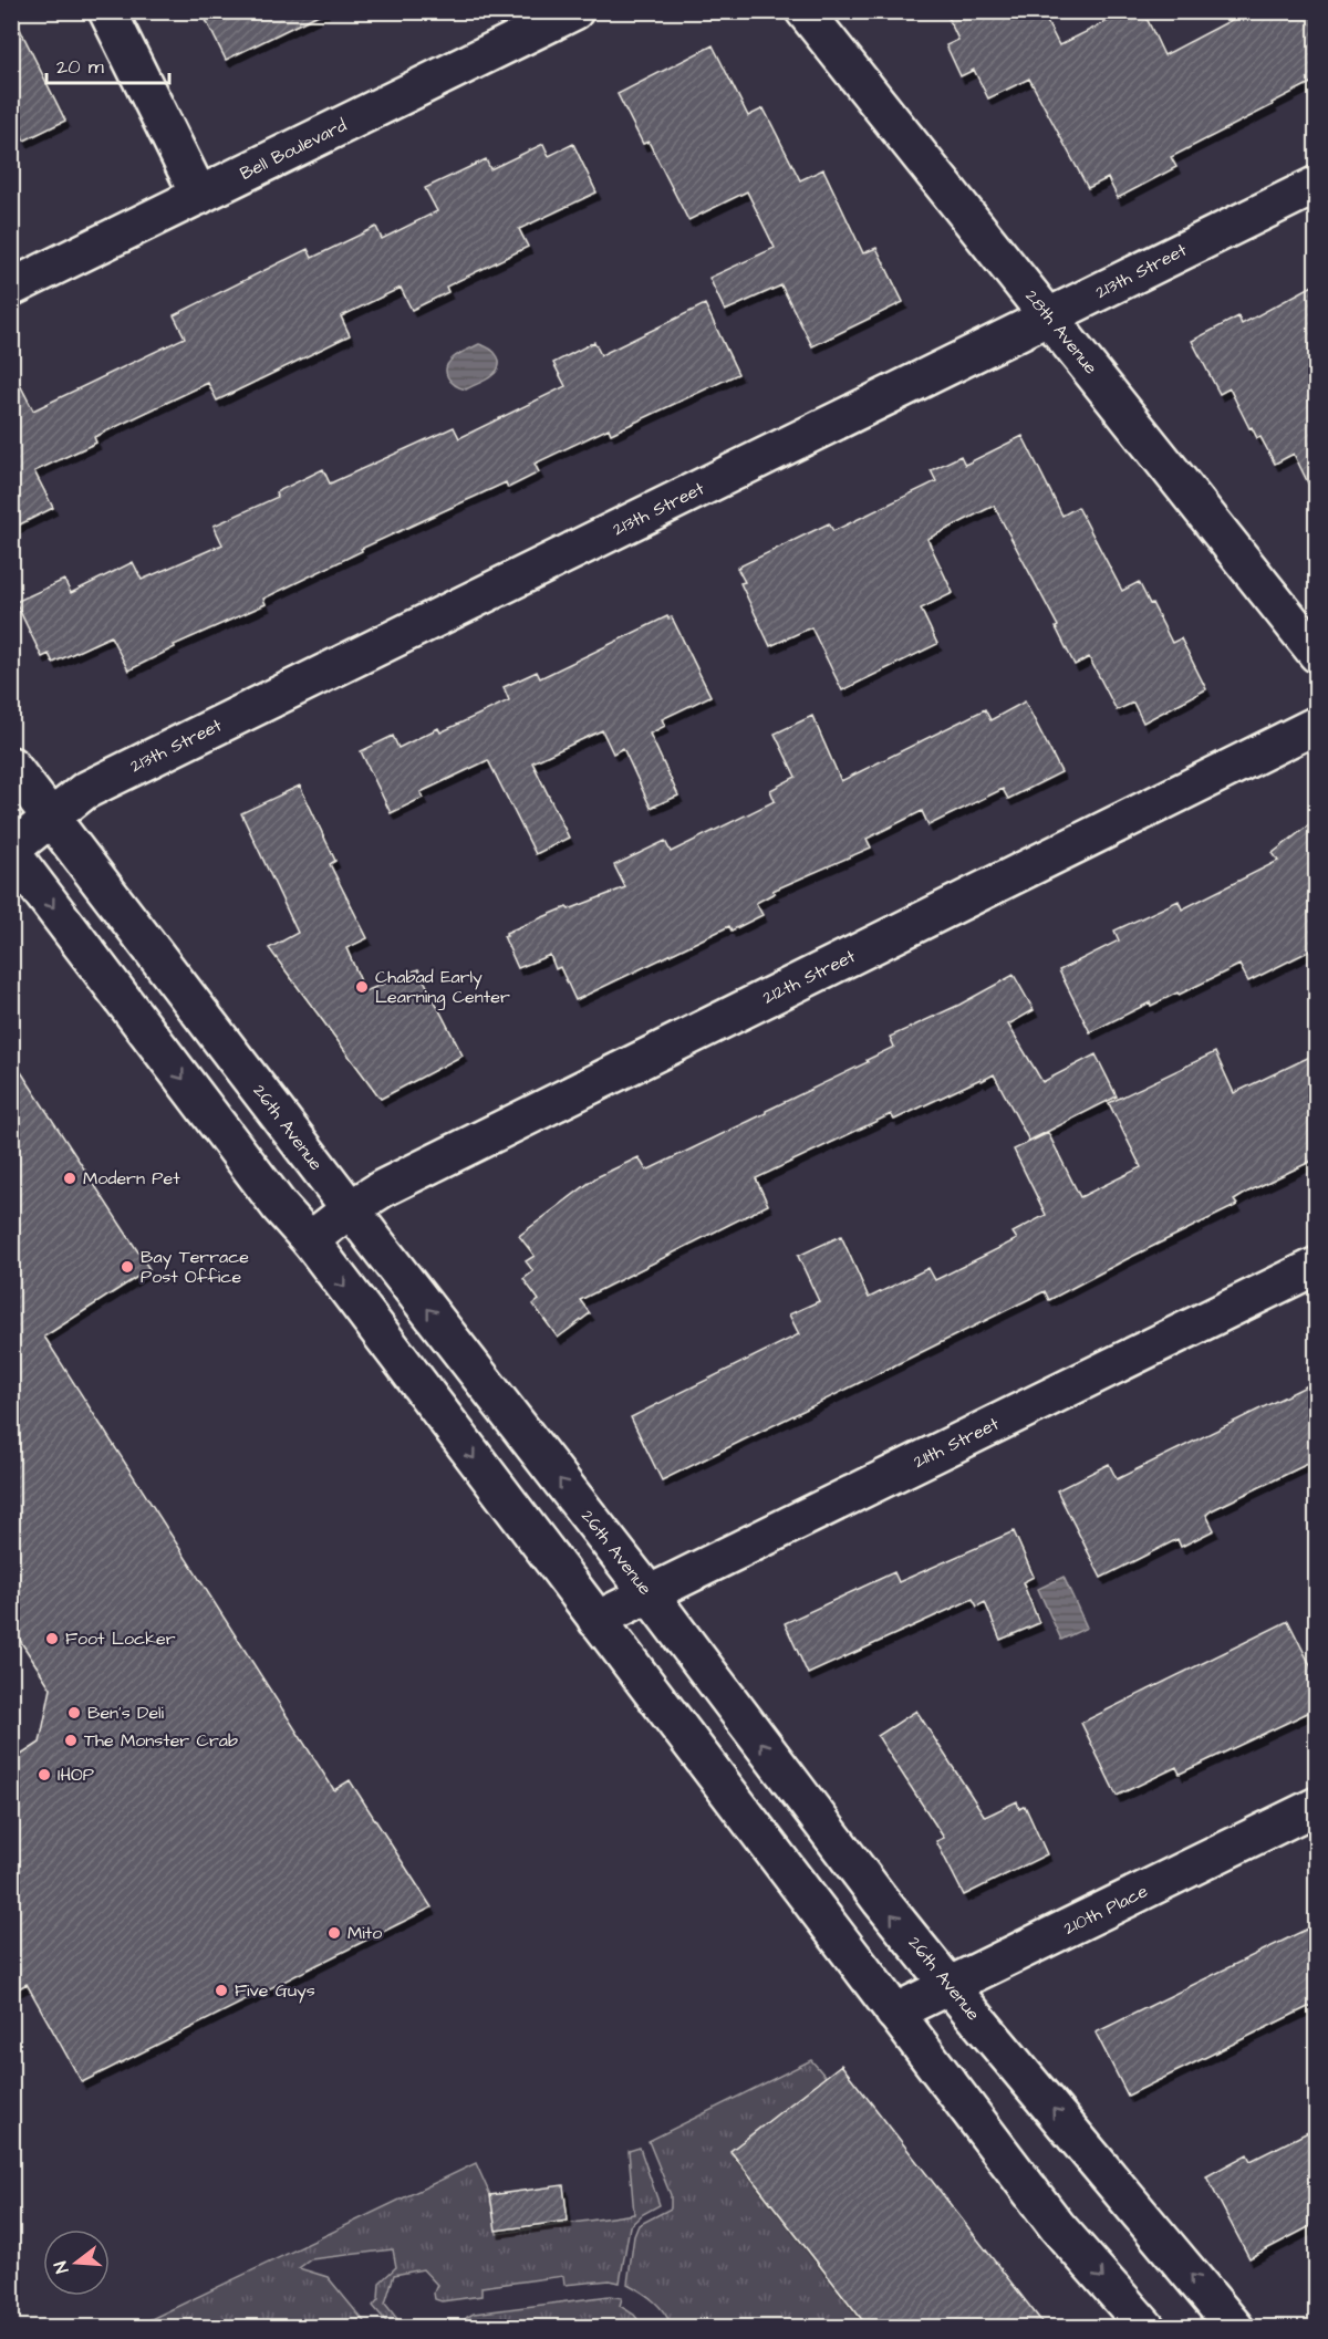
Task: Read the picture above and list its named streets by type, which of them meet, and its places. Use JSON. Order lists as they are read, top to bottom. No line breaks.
{"streets":{"street":["Bell Boulevard","213th Street","28th Avenue","212th Street","26th Avenue","211th Street","210th Place"]},"crossings":[["213th Street","28th Avenue"],["213th Street","26th Avenue"],["212th Street","26th Avenue"],["26th Avenue","211th Street"],["26th Avenue","210th Place"]],"places":["Chabad Early Learning Center","Modern Pet","Bay Terrace Post Office","Foot Locker","Ben's Deli","The Monster Crab","IHOP","Mito","Five Guys"],"scale_bar":"20 m","north":"left"}
